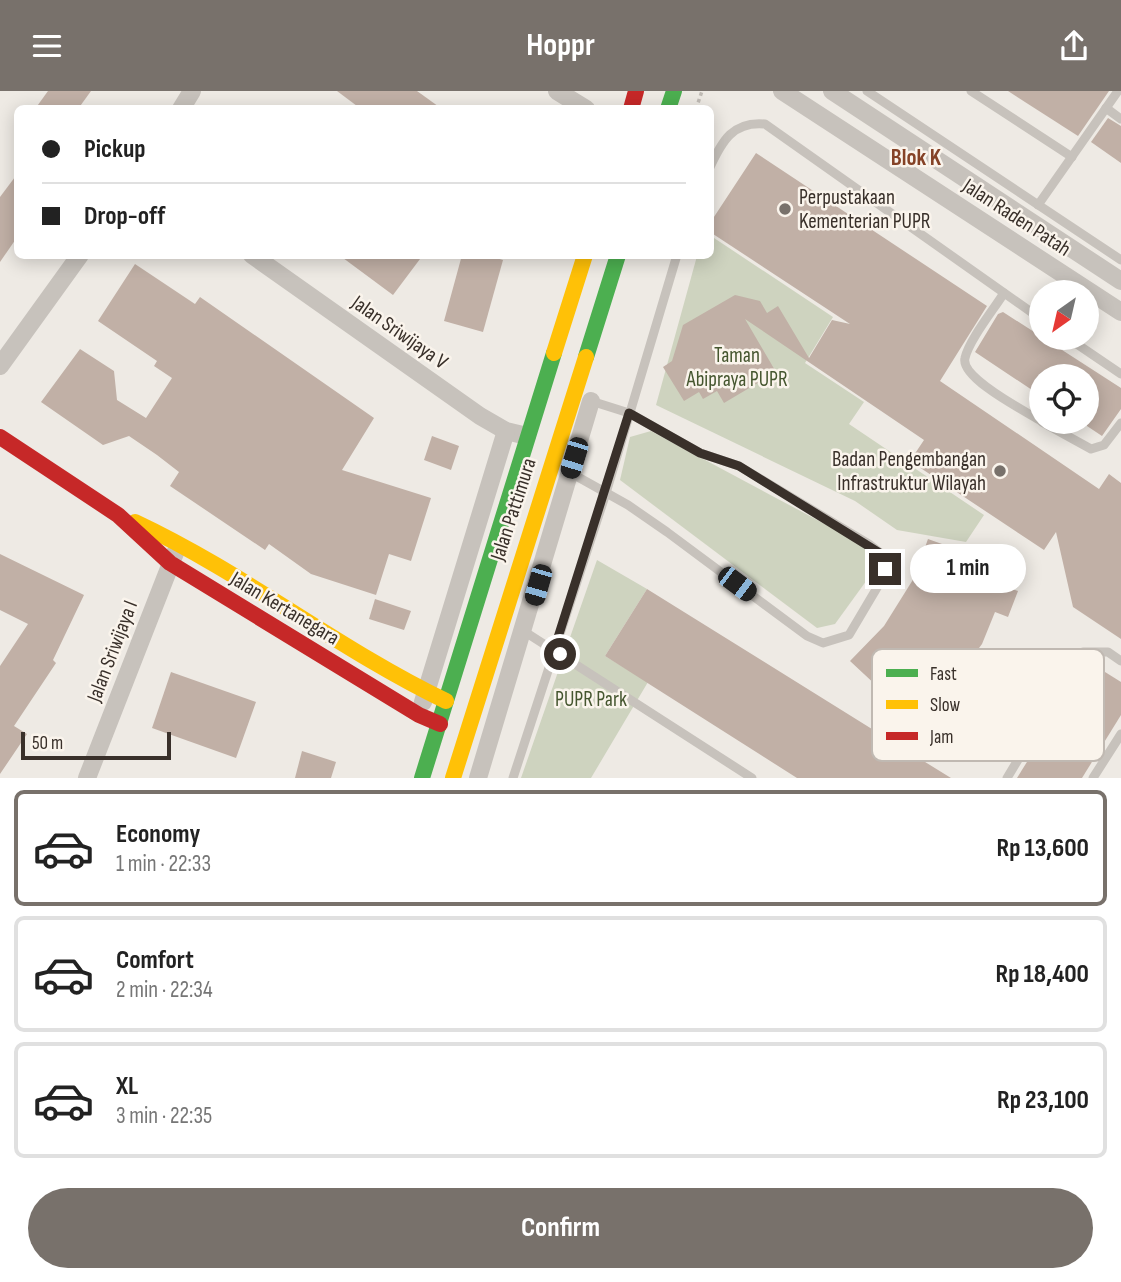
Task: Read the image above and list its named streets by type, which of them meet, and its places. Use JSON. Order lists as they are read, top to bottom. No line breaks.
{"streets":{"main road":["Jalan Pattimura","Jalan Kertanegara"],"street":["Jalan Raden Patah","Jalan Sriwijaya V","Jalan Sriwijaya I"]},"crossings":[["Jalan Sriwijaya V","Jalan Pattimura"],["Jalan Pattimura","Jalan Kertanegara"],["Jalan Kertanegara","Jalan Sriwijaya I"]],"districts":["Blok K"],"parks":["Taman Abipraya PUPR","PUPR Park"],"places":["Perpustakaan Kementerian PUPR","Badan Pengembangan Infrastruktur Wilayah"],"legend":["Fast","Slow","Jam"],"scale_bar":"50 m","north":"bottom left","page":{"header":"Hoppr","banner":["Pickup","Drop-off"],"bubble":"1 min","scale":"50 m","list":[{"name":"Economy","note":"1 min · 22:33","value":"Rp 13,600"},{"name":"Comfort","note":"2 min · 22:34","value":"Rp 18,400"},{"name":"XL","note":"3 min · 22:35","value":"Rp 23,100"}],"buttons":"Confirm"}}
